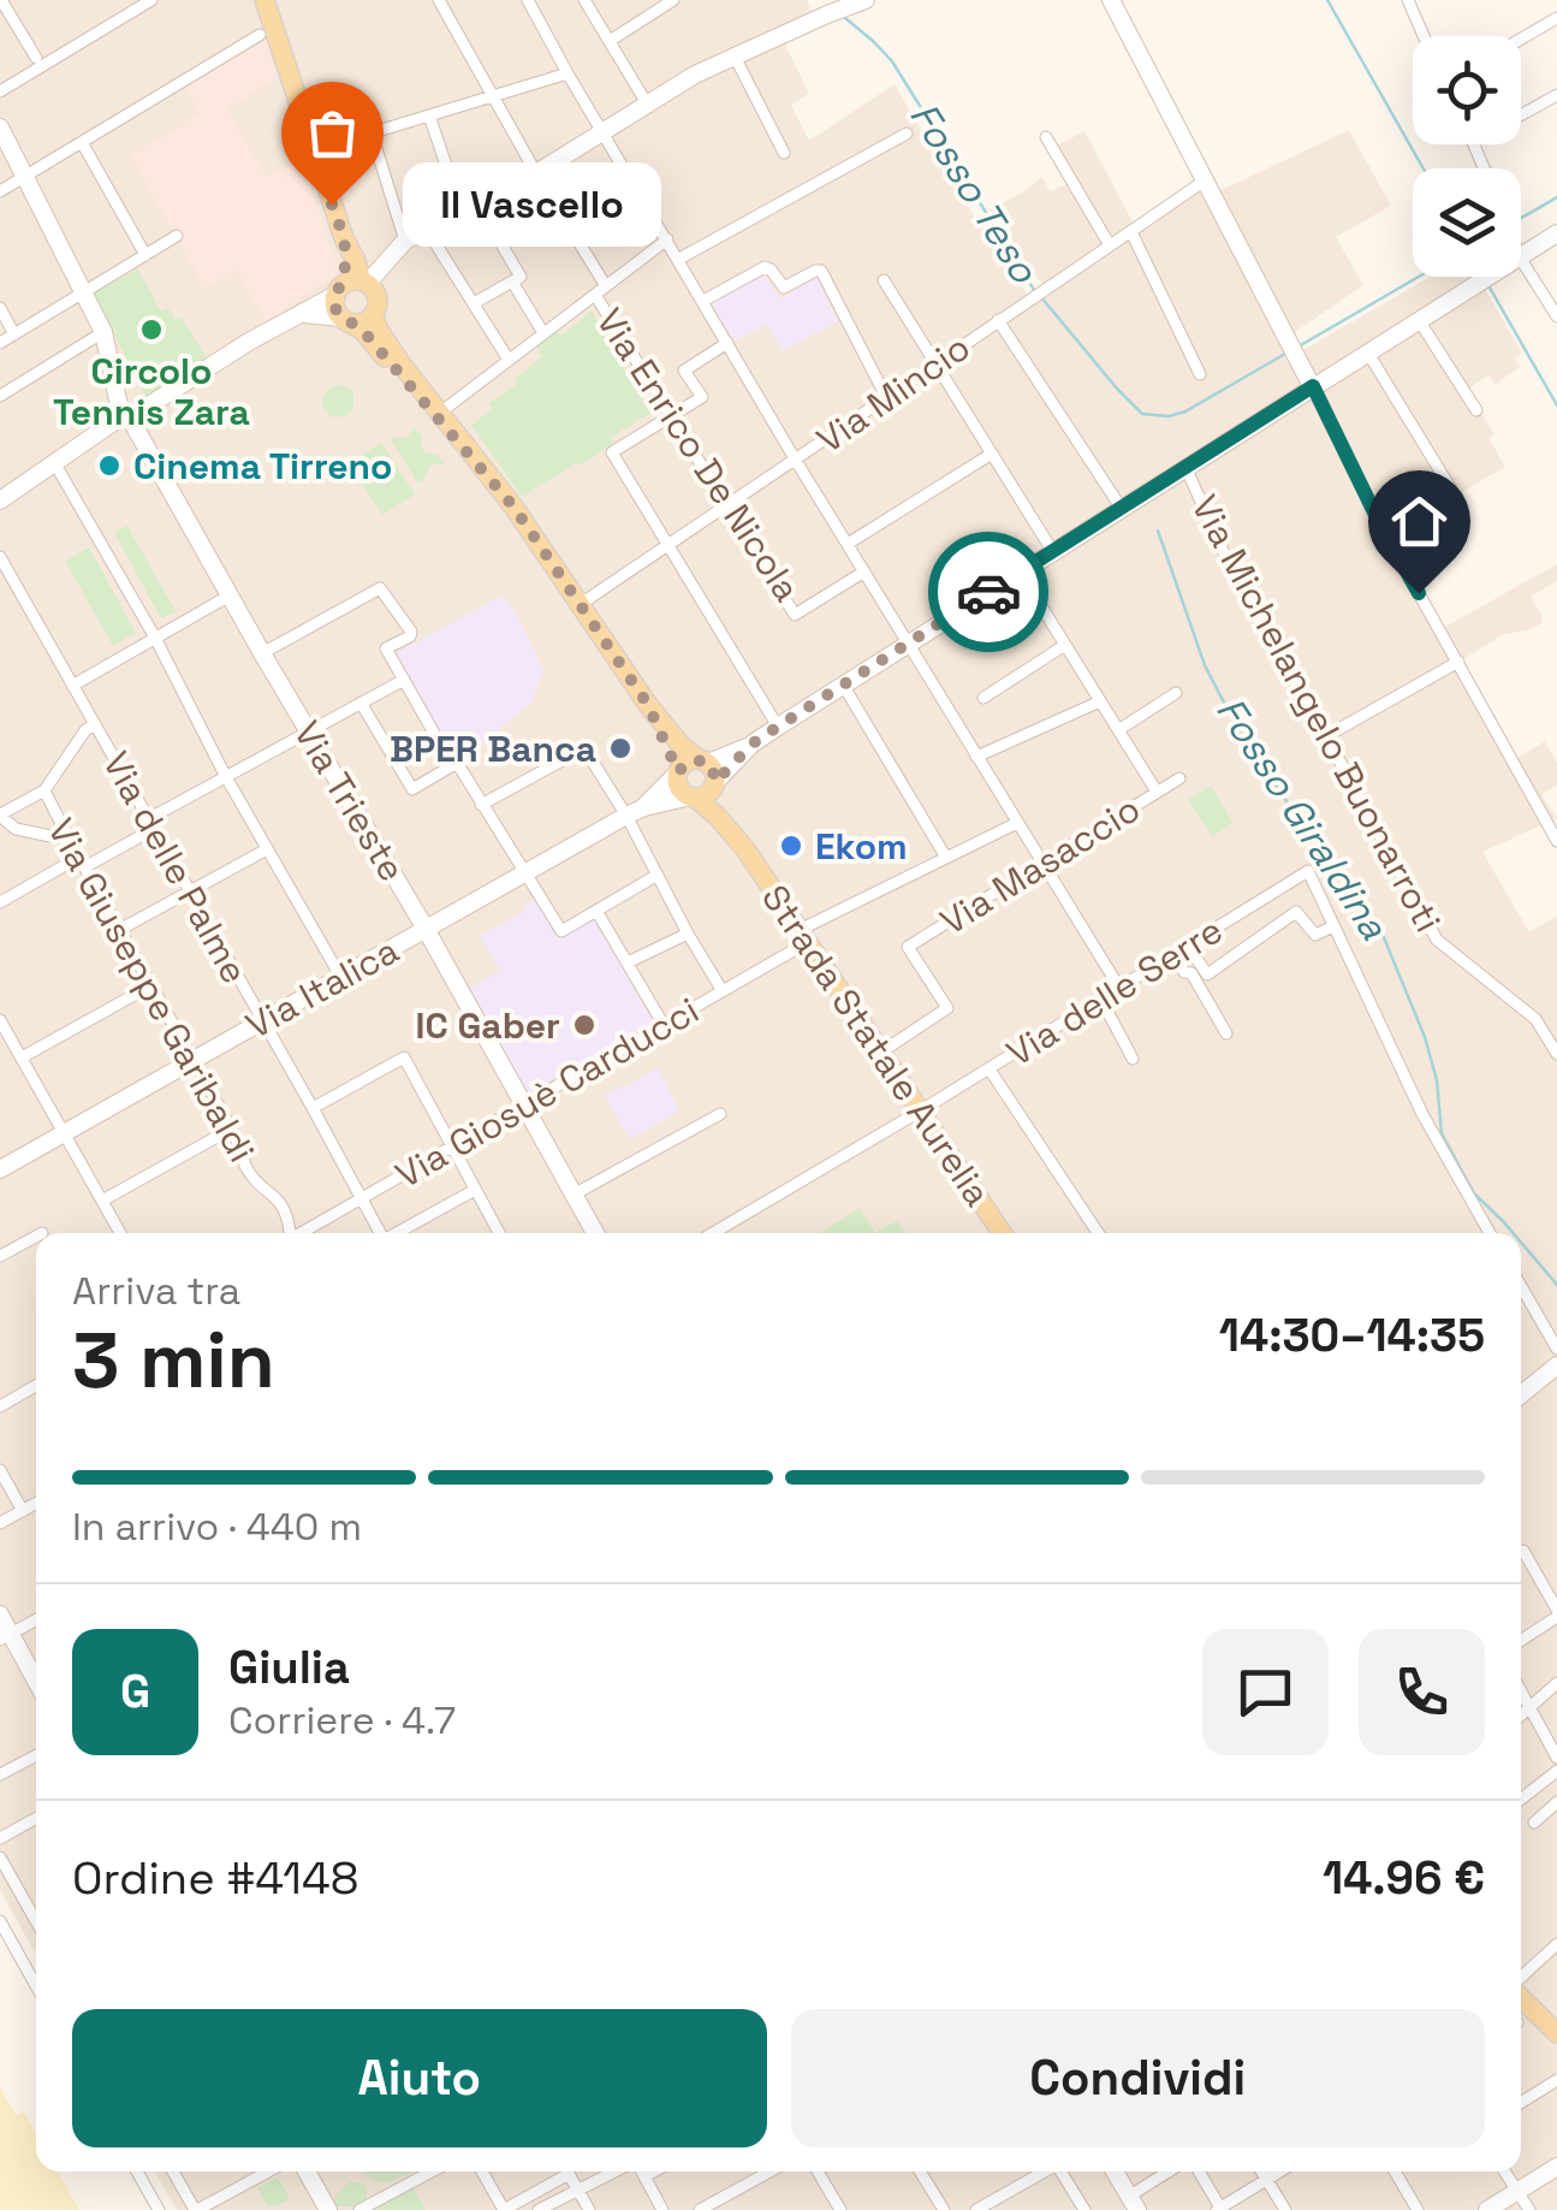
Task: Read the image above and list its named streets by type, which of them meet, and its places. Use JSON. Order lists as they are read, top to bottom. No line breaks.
{"streets":{"main road":["Strada Statale Aurelia"],"street":["Via Mincio","Via Enrico De Nicola","Via Michelangelo Buonarroti","Via Trieste","Via Masaccio","Via delle Palme","Via Italica","Via Giuseppe Garibaldi","Via delle Serre","Via Giosuè Carducci"]},"crossings":[["Via Mincio","Via Enrico De Nicola"],["Via Trieste","Via Italica"],["Via Trieste","Via Giosuè Carducci"],["Via Masaccio","Strada Statale Aurelia"],["Via delle Palme","Via Italica"],["Via delle Palme","Via Giosuè Carducci"],["Via Italica","Via Giuseppe Garibaldi"],["Via Italica","Strada Statale Aurelia"],["Via delle Serre","Strada Statale Aurelia"],["Strada Statale Aurelia","Via Giosuè Carducci"]],"water":["Fosso Teso","Fosso Giraldina"],"places":["Il Vascello","Circolo Tennis Zara","Cinema Tirreno","BPER Banca","Ekom","IC Gaber"],"page":{"bubble":"Il Vascello","heading":["3 min","Arriva tra","14:30–14:35"],"panel":["Giulia","Corriere · 4.7","Ordine #4148","14.96 €"],"bar":"In arrivo · 440 m","round":"G","buttons":["Aiuto","Condividi"]}}
